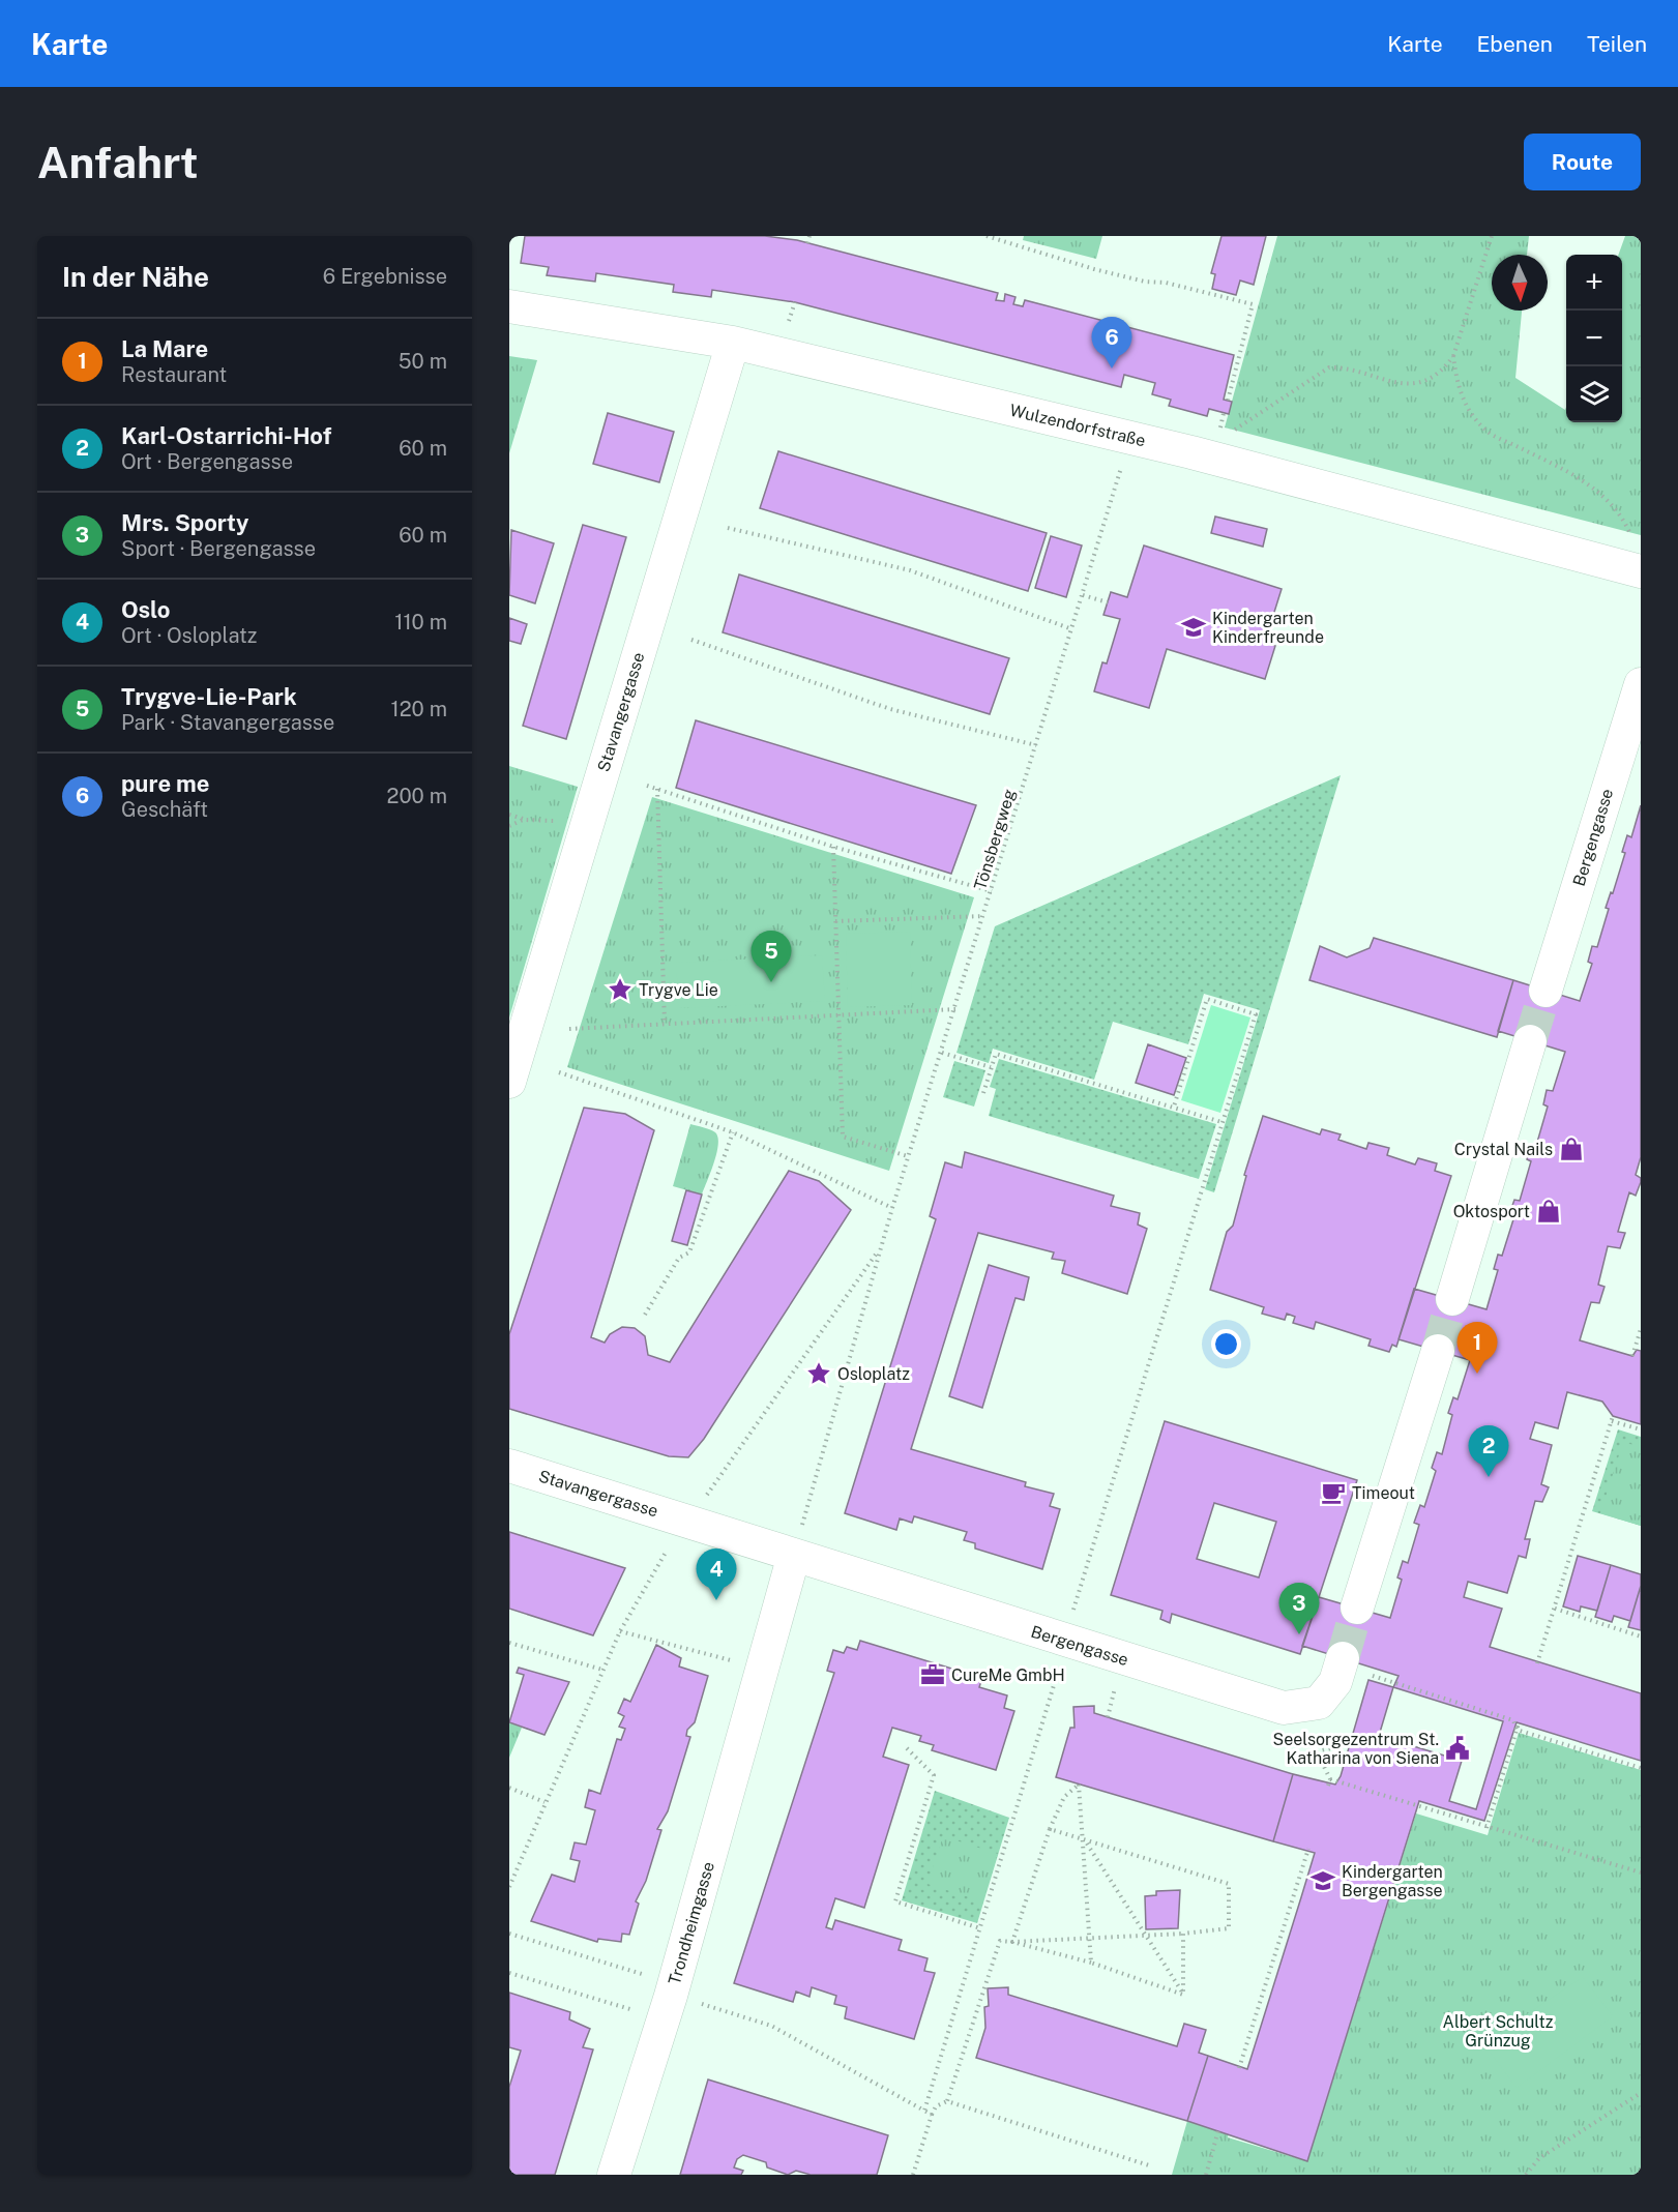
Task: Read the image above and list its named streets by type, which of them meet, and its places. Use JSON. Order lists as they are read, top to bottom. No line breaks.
{"streets":{"street":["Wulzendorfstraße","Stavangergasse","Bergengasse","Trondheimgasse"],"path":["Tönsbergweg"]},"crossings":[["Wulzendorfstraße","Stavangergasse"],["Wulzendorfstraße","Tönsbergweg"]],"parks":["Albert Schultz Grünzug"],"places":{"school or university":["Kindergarten Kinderfreunde","Kindergarten Bergengasse"],"place":["Trygve Lie","Osloplatz"],"shop":["Crystal Nails","Oktosport"],"cafe":["Timeout"],"office":["CureMe GmbH"],"public building":["Seelsorgezentrum St. Katharina von Siena"]},"north":"bottom","page":{"header":"Karte","nav":["Karte","Ebenen","Teilen"],"buttons":"Route","title":"Anfahrt","heading":["In der Nähe","6 Ergebnisse"],"map_buttons":["+","−"],"list":[{"mark":"1","name":"La Mare","note":"Restaurant","value":"50 m"},{"mark":"2","name":"Karl-Ostarrichi-Hof","note":"Ort · Bergengasse","value":"60 m"},{"mark":"3","name":"Mrs. Sporty","note":"Sport · Bergengasse","value":"60 m"},{"mark":"4","name":"Oslo","note":"Ort · Osloplatz","value":"110 m"},{"mark":"5","name":"Trygve-Lie-Park","note":"Park · Stavangergasse","value":"120 m"},{"mark":"6","name":"pure me","note":"Geschäft","value":"200 m"}],"pins":["6","5","1","2","4","3"]}}
